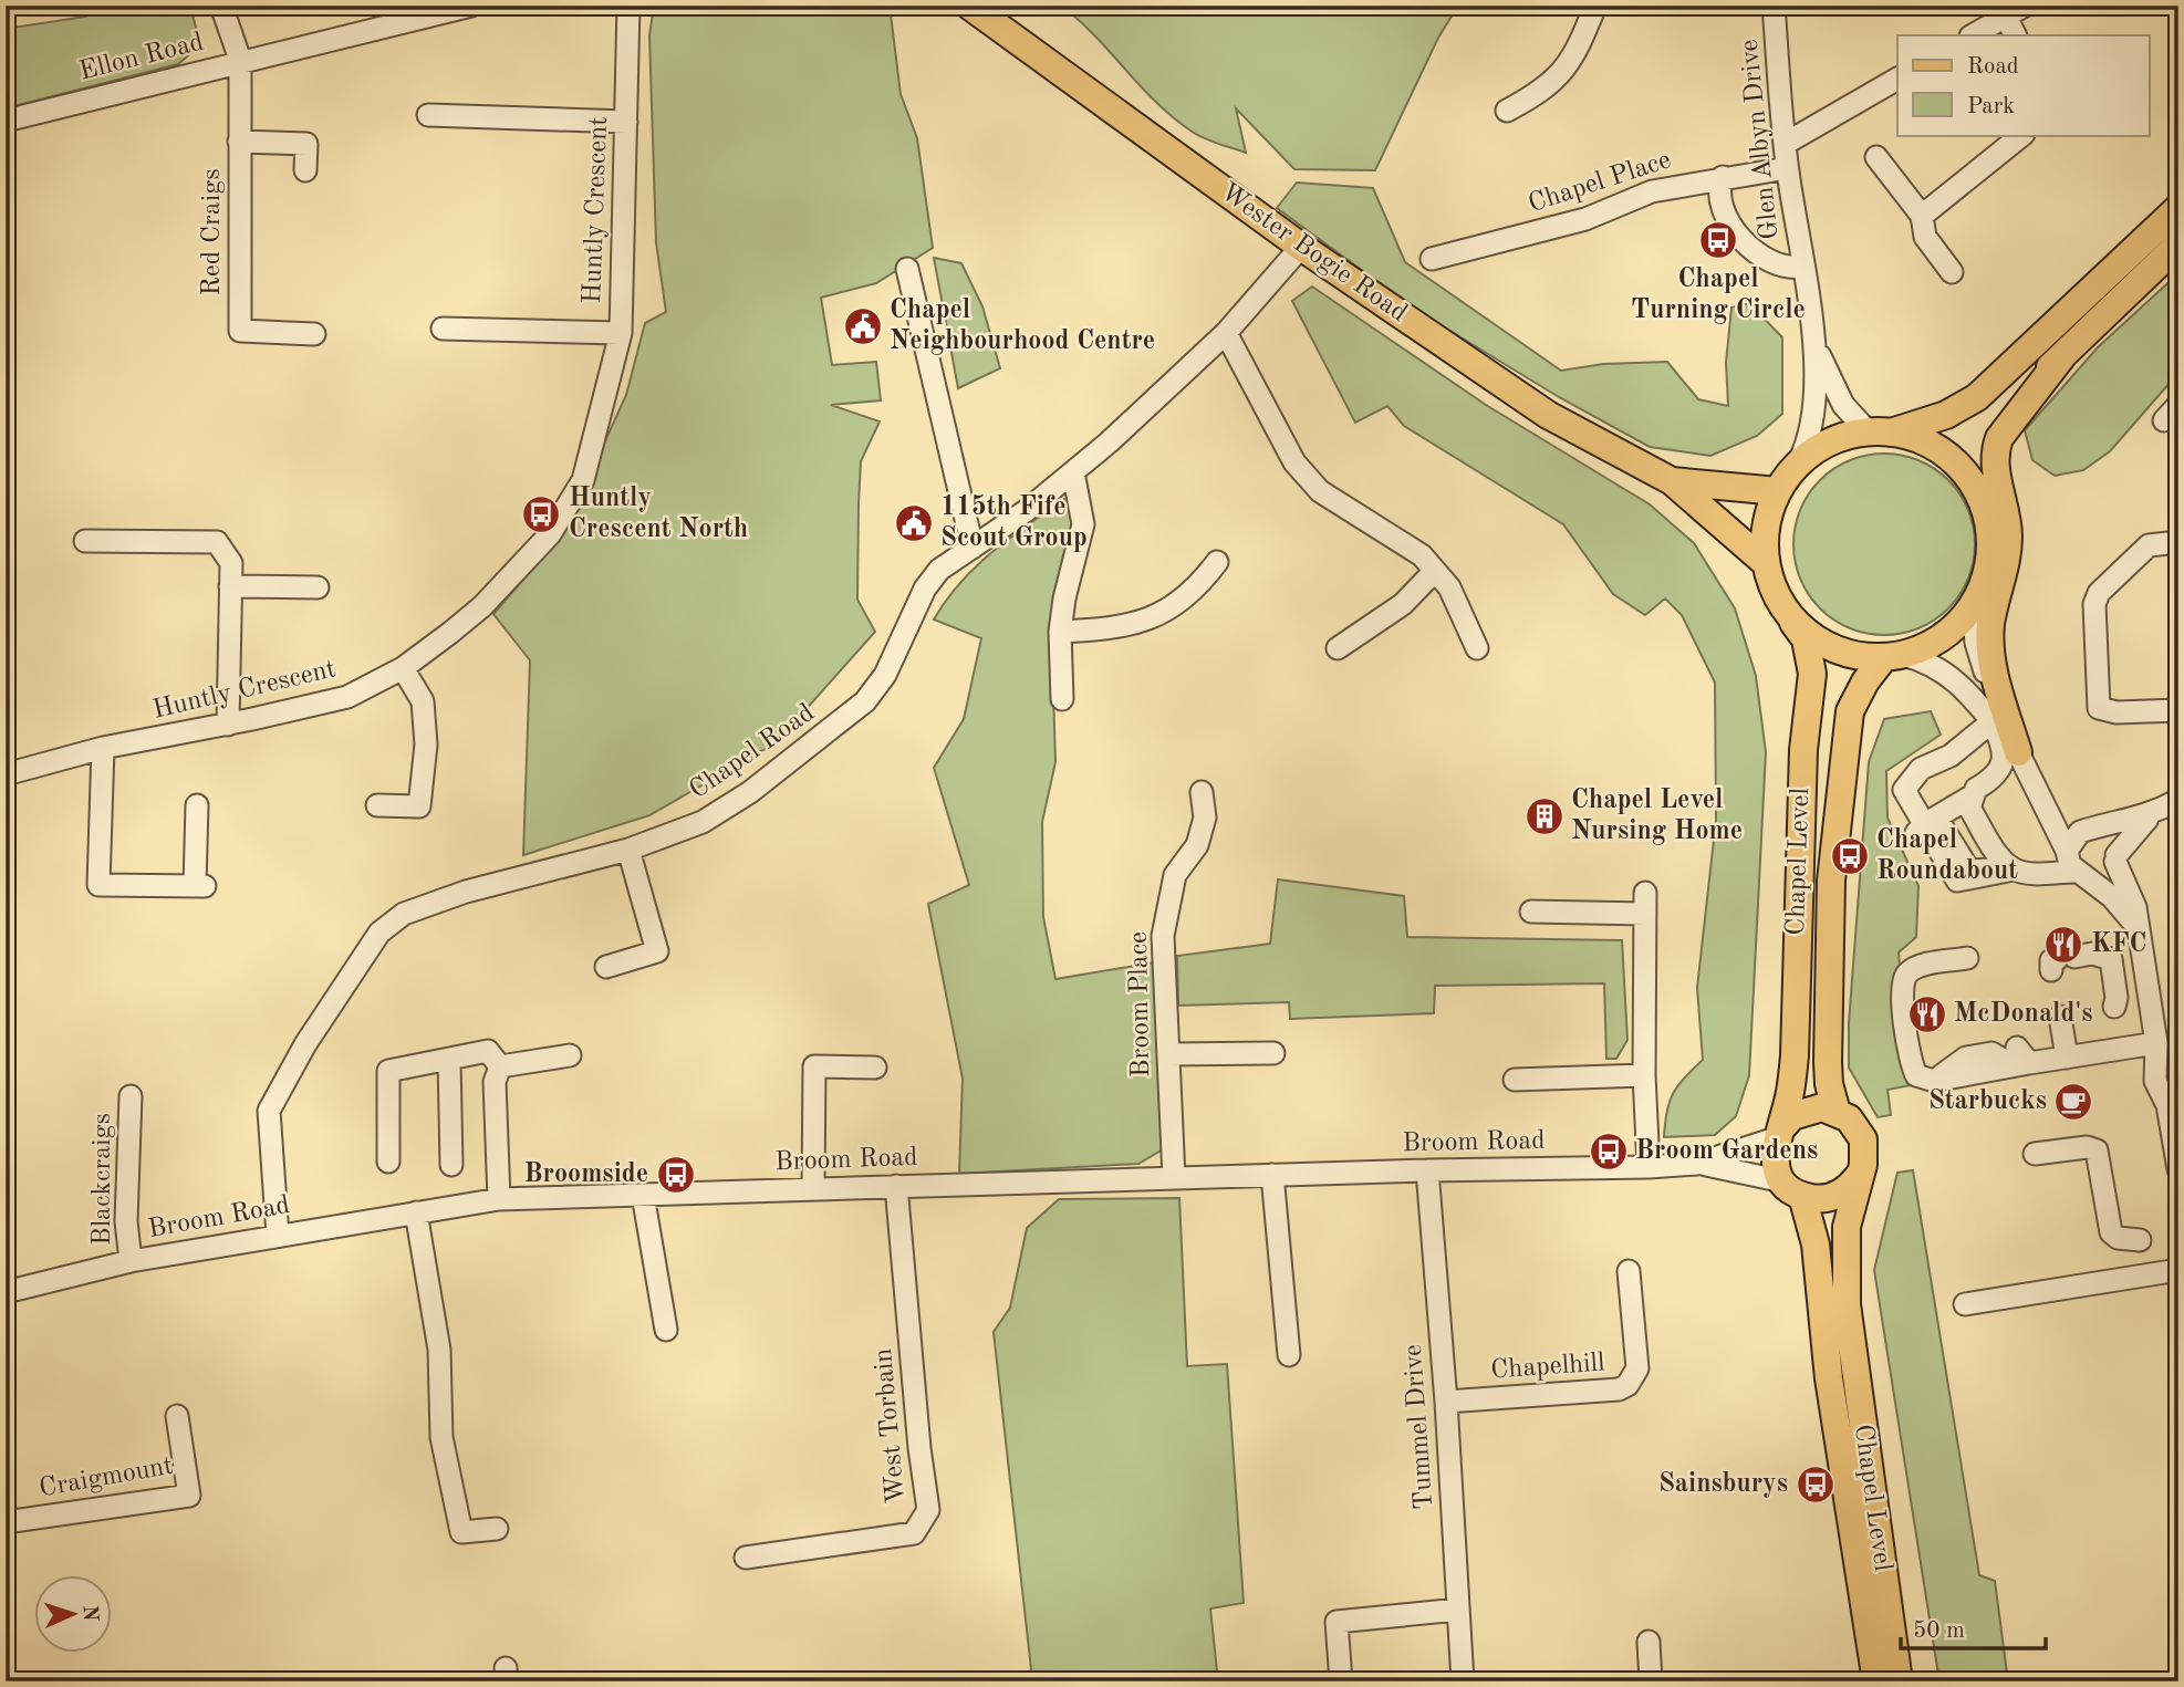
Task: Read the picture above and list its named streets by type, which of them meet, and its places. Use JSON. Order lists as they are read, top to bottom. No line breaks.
{"streets":{"main road":["Wester Bogie Road","Chapel Level"],"street":["Ellon Road","Glen Albyn Drive","Chapel Place","Huntly Crescent","Red Craigs","Chapel Road","Broom Place","Broom Road","Blackcraigs","Chapelhill","West Torbain","Tummel Drive","Craigmount"]},"crossings":[["Ellon Road","Red Craigs"],["Glen Albyn Drive","Chapel Place"],["Wester Bogie Road","Chapel Road"],["Wester Bogie Road","Chapel Level"],["Chapel Road","Broom Road"],["Chapel Level","Broom Road"],["Broom Place","Broom Road"],["Broom Road","Blackcraigs"],["Broom Road","West Torbain"],["Broom Road","Tummel Drive"],["Chapelhill","Tummel Drive"]],"places":{"bus stop":["Chapel Turning Circle","Huntly Crescent North","Chapel Roundabout","Broom Gardens","Broomside","Sainsburys"],"public building":["Chapel Neighbourhood Centre","115th Fife Scout Group"],"building":["Chapel Level Nursing Home"],"restaurant":["KFC","McDonald's"],"cafe":["Starbucks"]},"legend":["Road","Park"],"scale_bar":"50 m","north":"right"}
